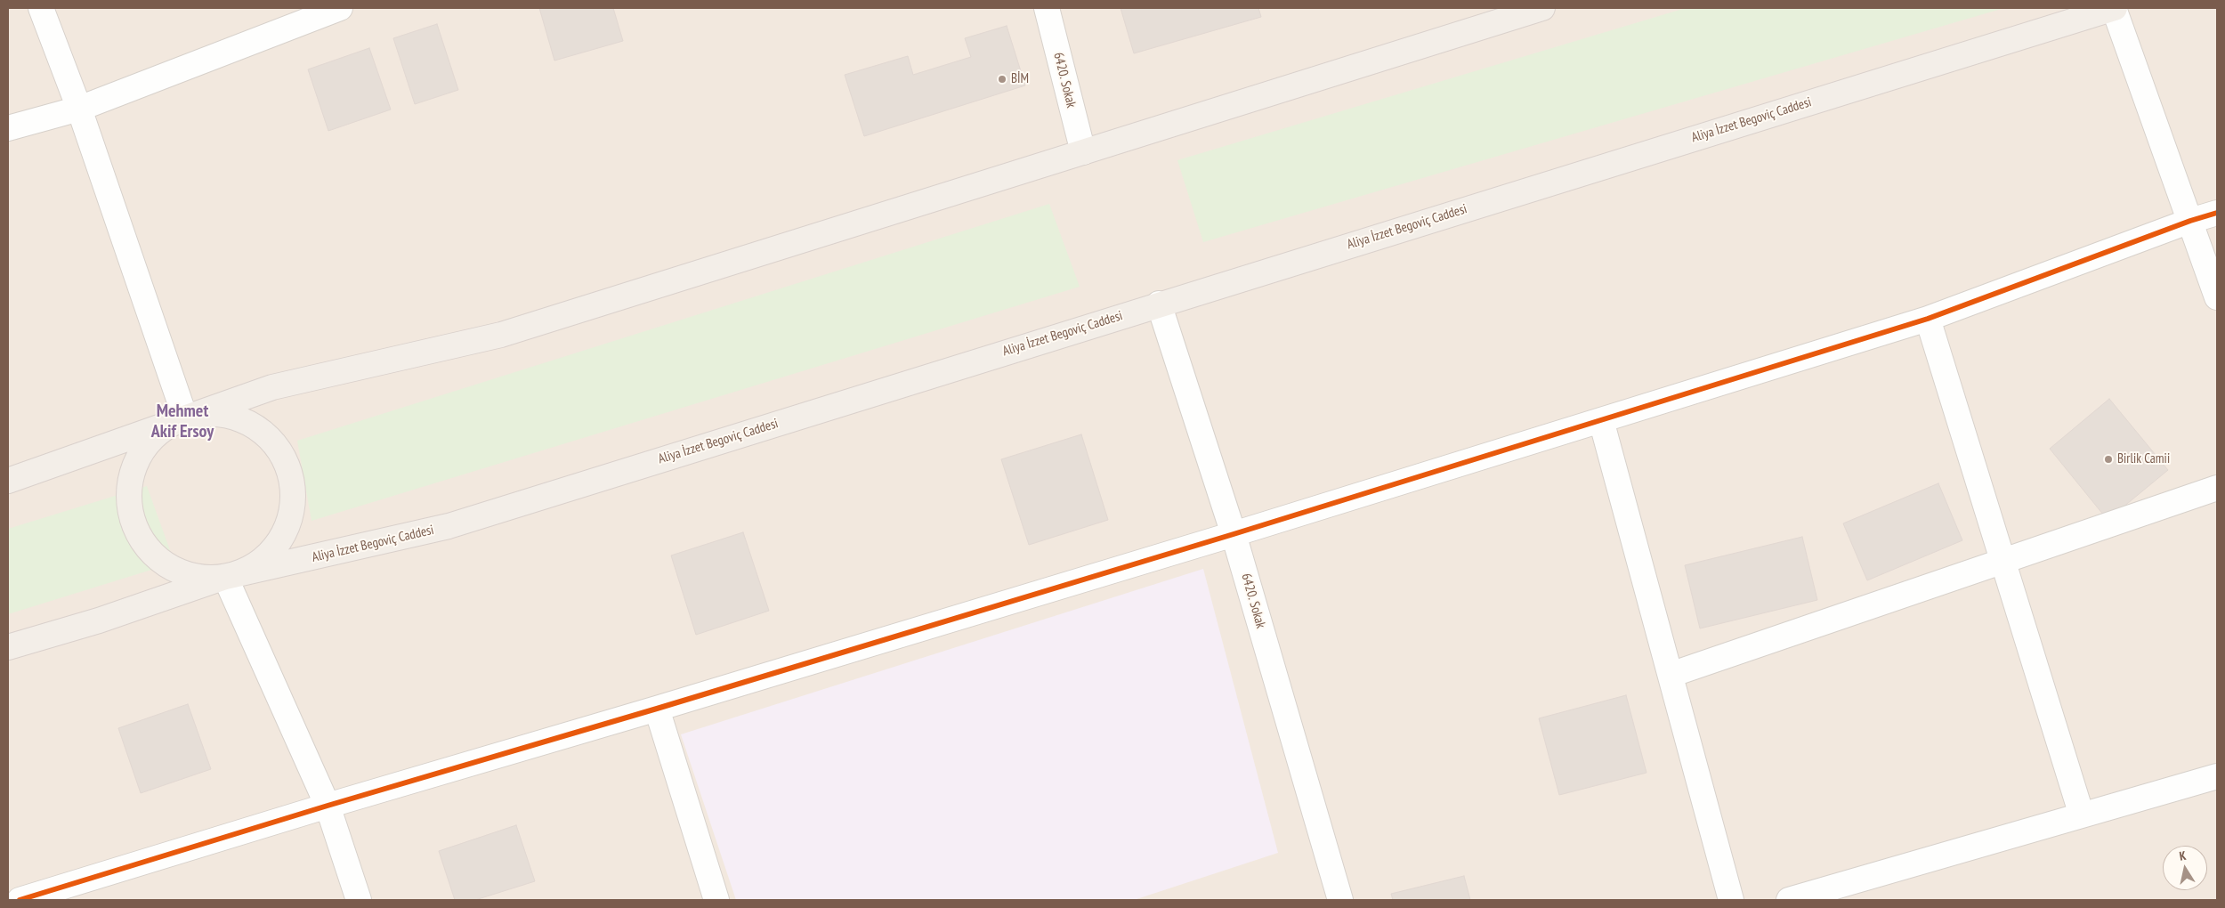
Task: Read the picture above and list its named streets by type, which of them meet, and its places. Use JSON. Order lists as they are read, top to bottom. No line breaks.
{"streets":{"main road":["Aliya İzzet Begoviç Caddesi"],"street":["6420. Sokak"]},"crossings":[["6420. Sokak","Aliya İzzet Begoviç Caddesi"]],"districts":["Mehmet Akif Ersoy"],"places":["BİM","Birlik Camii"],"north":"top"}
